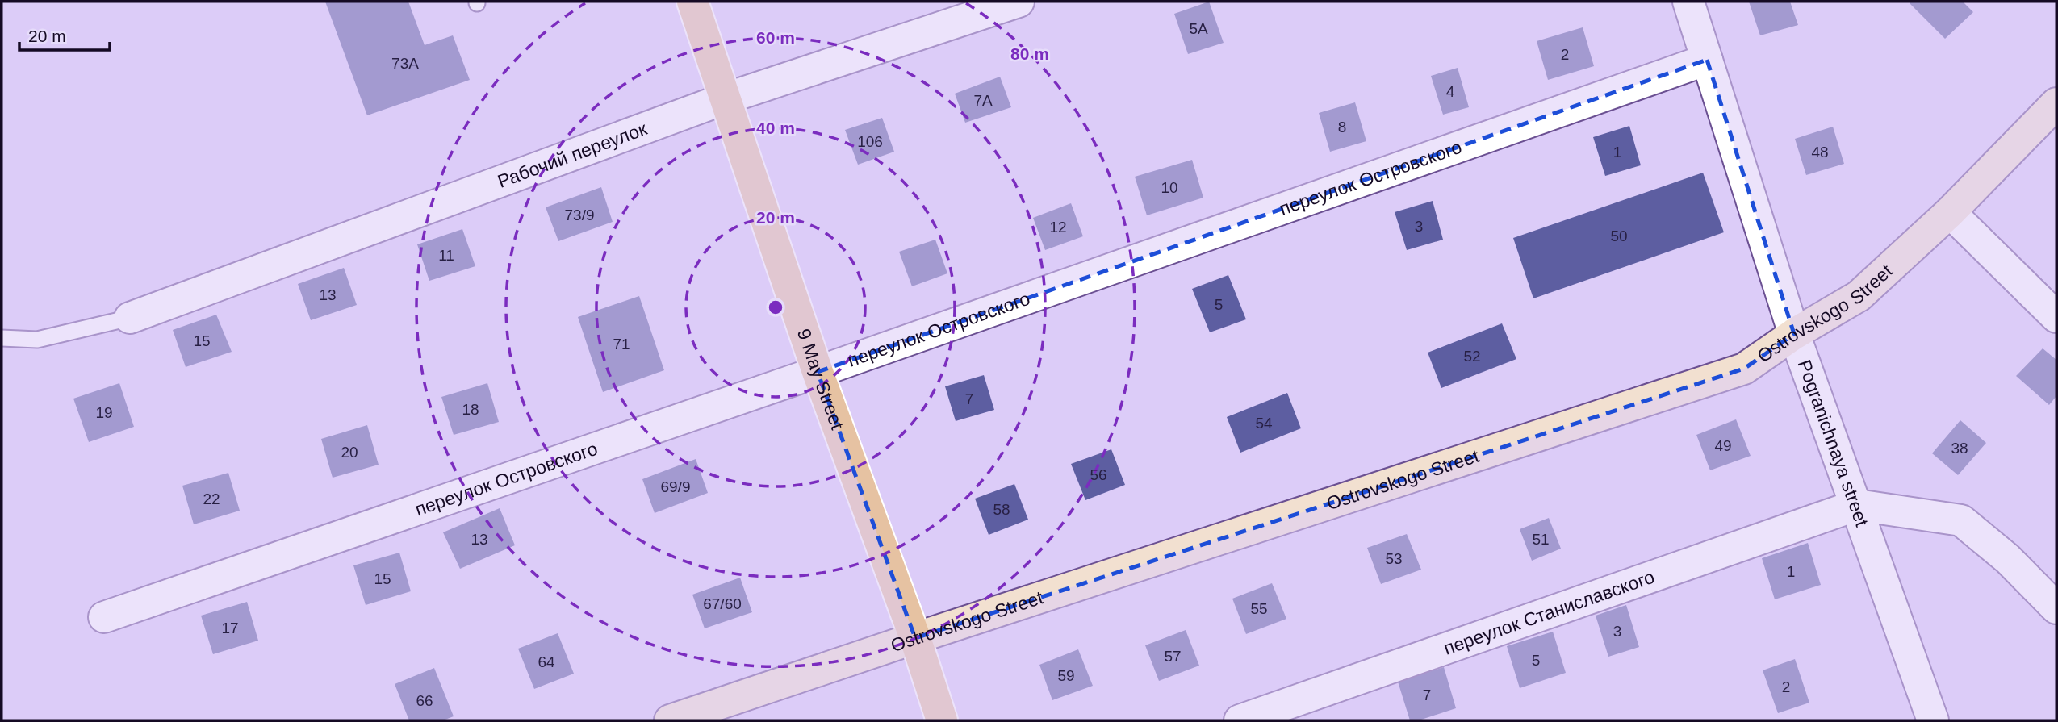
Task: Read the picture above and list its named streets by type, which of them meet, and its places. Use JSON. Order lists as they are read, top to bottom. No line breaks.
{"streets":{"main road":["Ostrovskogo Street","9 May Street"],"street":["Рабочий переулок","переулок Островского","Pogranichnaya street","переулок Станиславского"]},"crossings":[["Рабочий переулок","9 May Street"],["переулок Островского","9 May Street"],["переулок Островского","Pogranichnaya street"],["Ostrovskogo Street","9 May Street"],["Ostrovskogo Street","Pogranichnaya street"],["Pogranichnaya street","переулок Станиславского"]],"house_numbers":["5А","2","73А","4","7А","8","106","1","48","10","73/9","3","12","50","11","13","5","15","71","52","7","18","19","54","49","38","20","56","69/9","22","58","13","51","53","1","15","67/60","55","17","3","57","5","64","59","2","7","66"],"scale_bar":"20 m","rings":["60 m","80 m","40 m","20 m"]}
